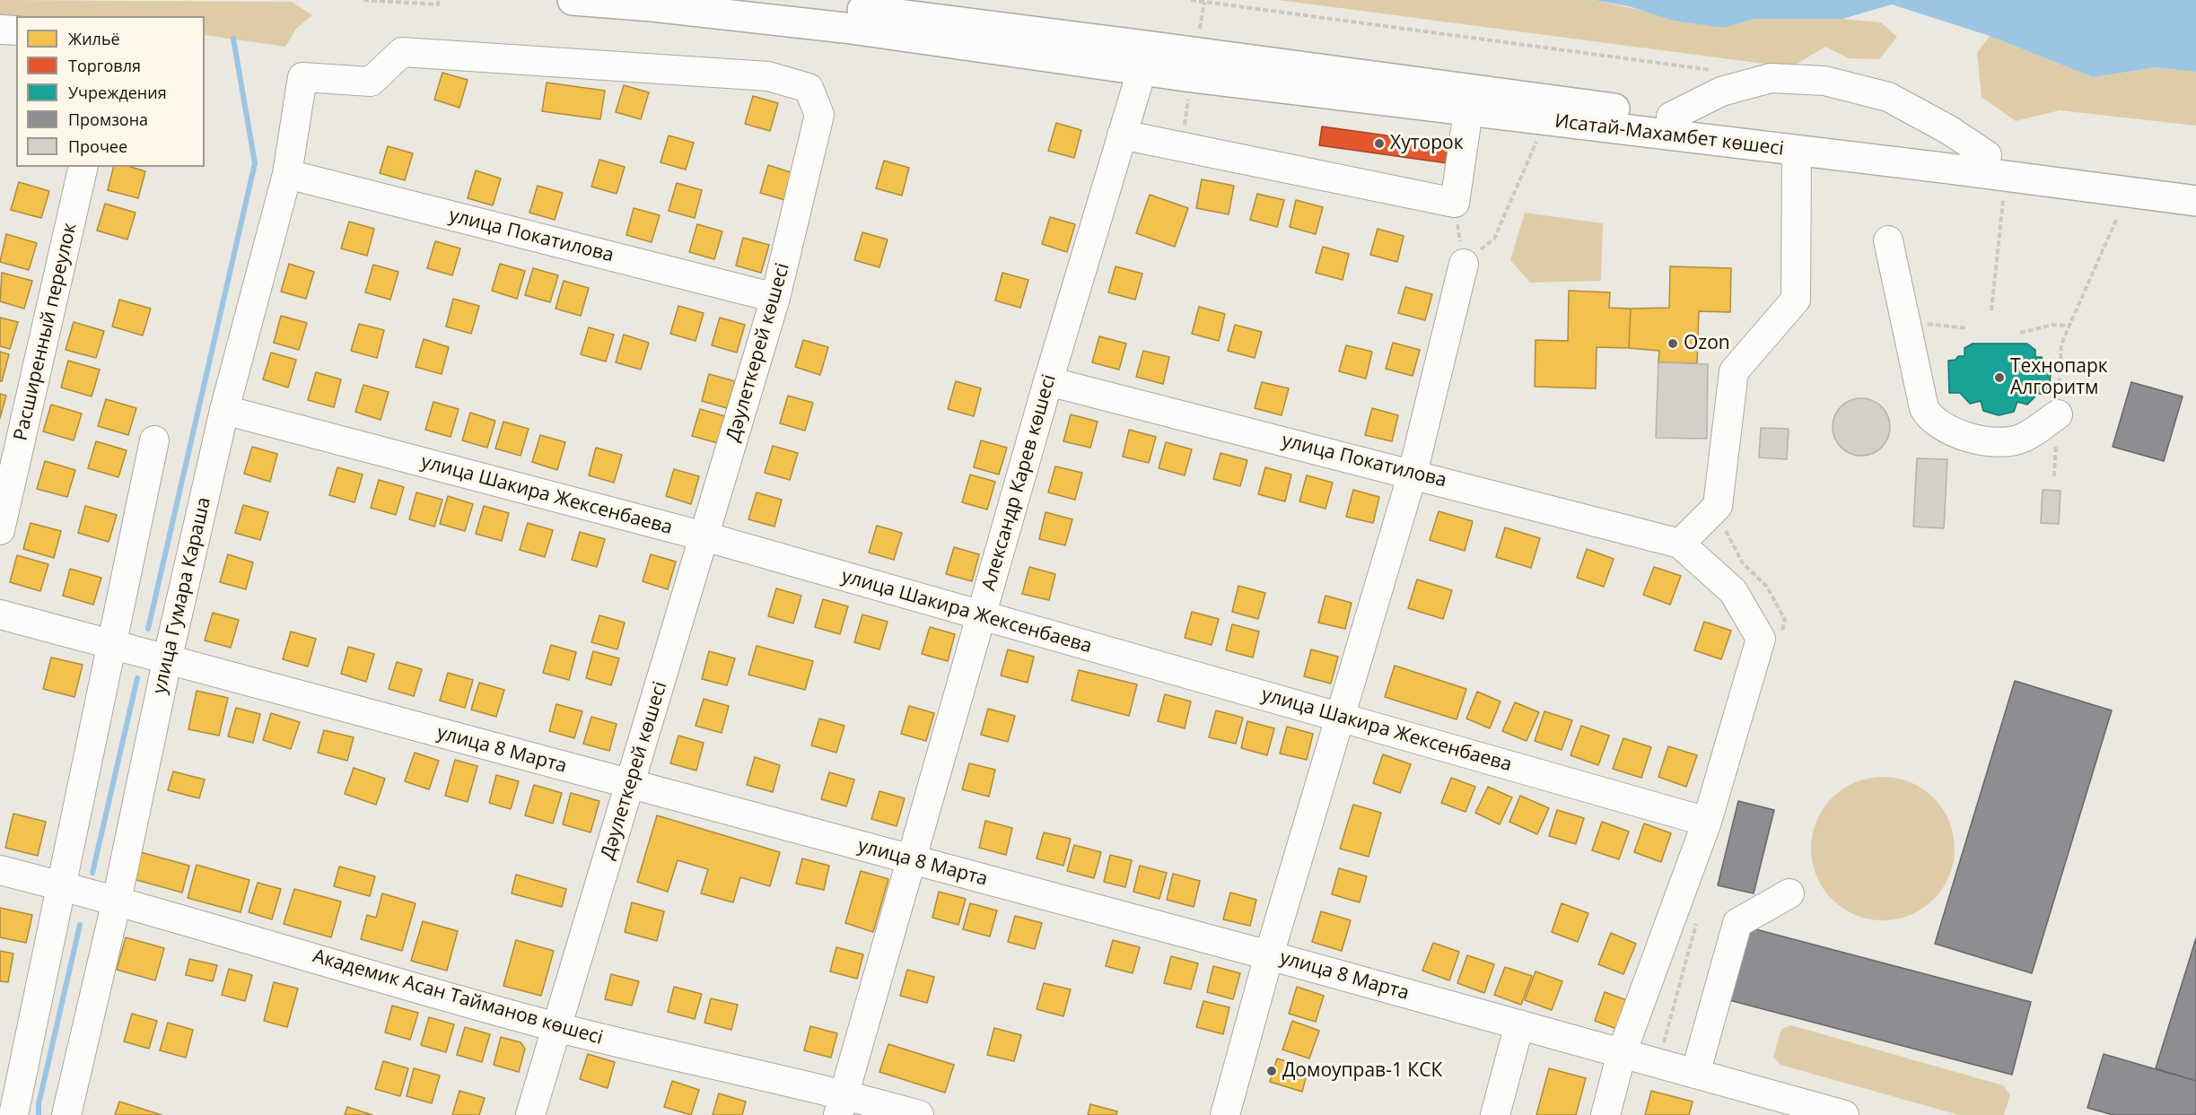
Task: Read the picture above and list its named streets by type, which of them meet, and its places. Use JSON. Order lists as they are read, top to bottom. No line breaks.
{"streets":{"main road":["Исатай-Махамбет көшесі"],"street":["улица Покатилова","Расширенный переулок","Дәулеткерей көшесі","Александр Карев көшесі","улица Шакира Жексенбаева","улица Гумара Караша","улица 8 Марта","Академик Асан Тайманов көшесі"]},"crossings":[["Исатай-Махамбет көшесі","Александр Карев көшесі"],["улица Покатилова","Дәулеткерей көшесі"],["улица Покатилова","Александр Карев көшесі"],["улица Покатилова","улица Гумара Караша"],["Дәулеткерей көшесі","улица Шакира Жексенбаева"],["Дәулеткерей көшесі","улица Гумара Караша"],["Дәулеткерей көшесі","улица 8 Марта"],["Дәулеткерей көшесі","Академик Асан Тайманов көшесі"],["Александр Карев көшесі","улица Шакира Жексенбаева"],["Александр Карев көшесі","улица 8 Марта"],["Александр Карев көшесі","Академик Асан Тайманов көшесі"],["улица Шакира Жексенбаева","улица Гумара Караша"],["улица Гумара Караша","улица 8 Марта"],["улица Гумара Караша","Академик Асан Тайманов көшесі"]],"places":["Хуторок","Ozon","Технопарк Алгоритм","Домоуправ-1 КСК"],"legend":["Жильё","Торговля","Учреждения","Промзона","Прочее"]}
